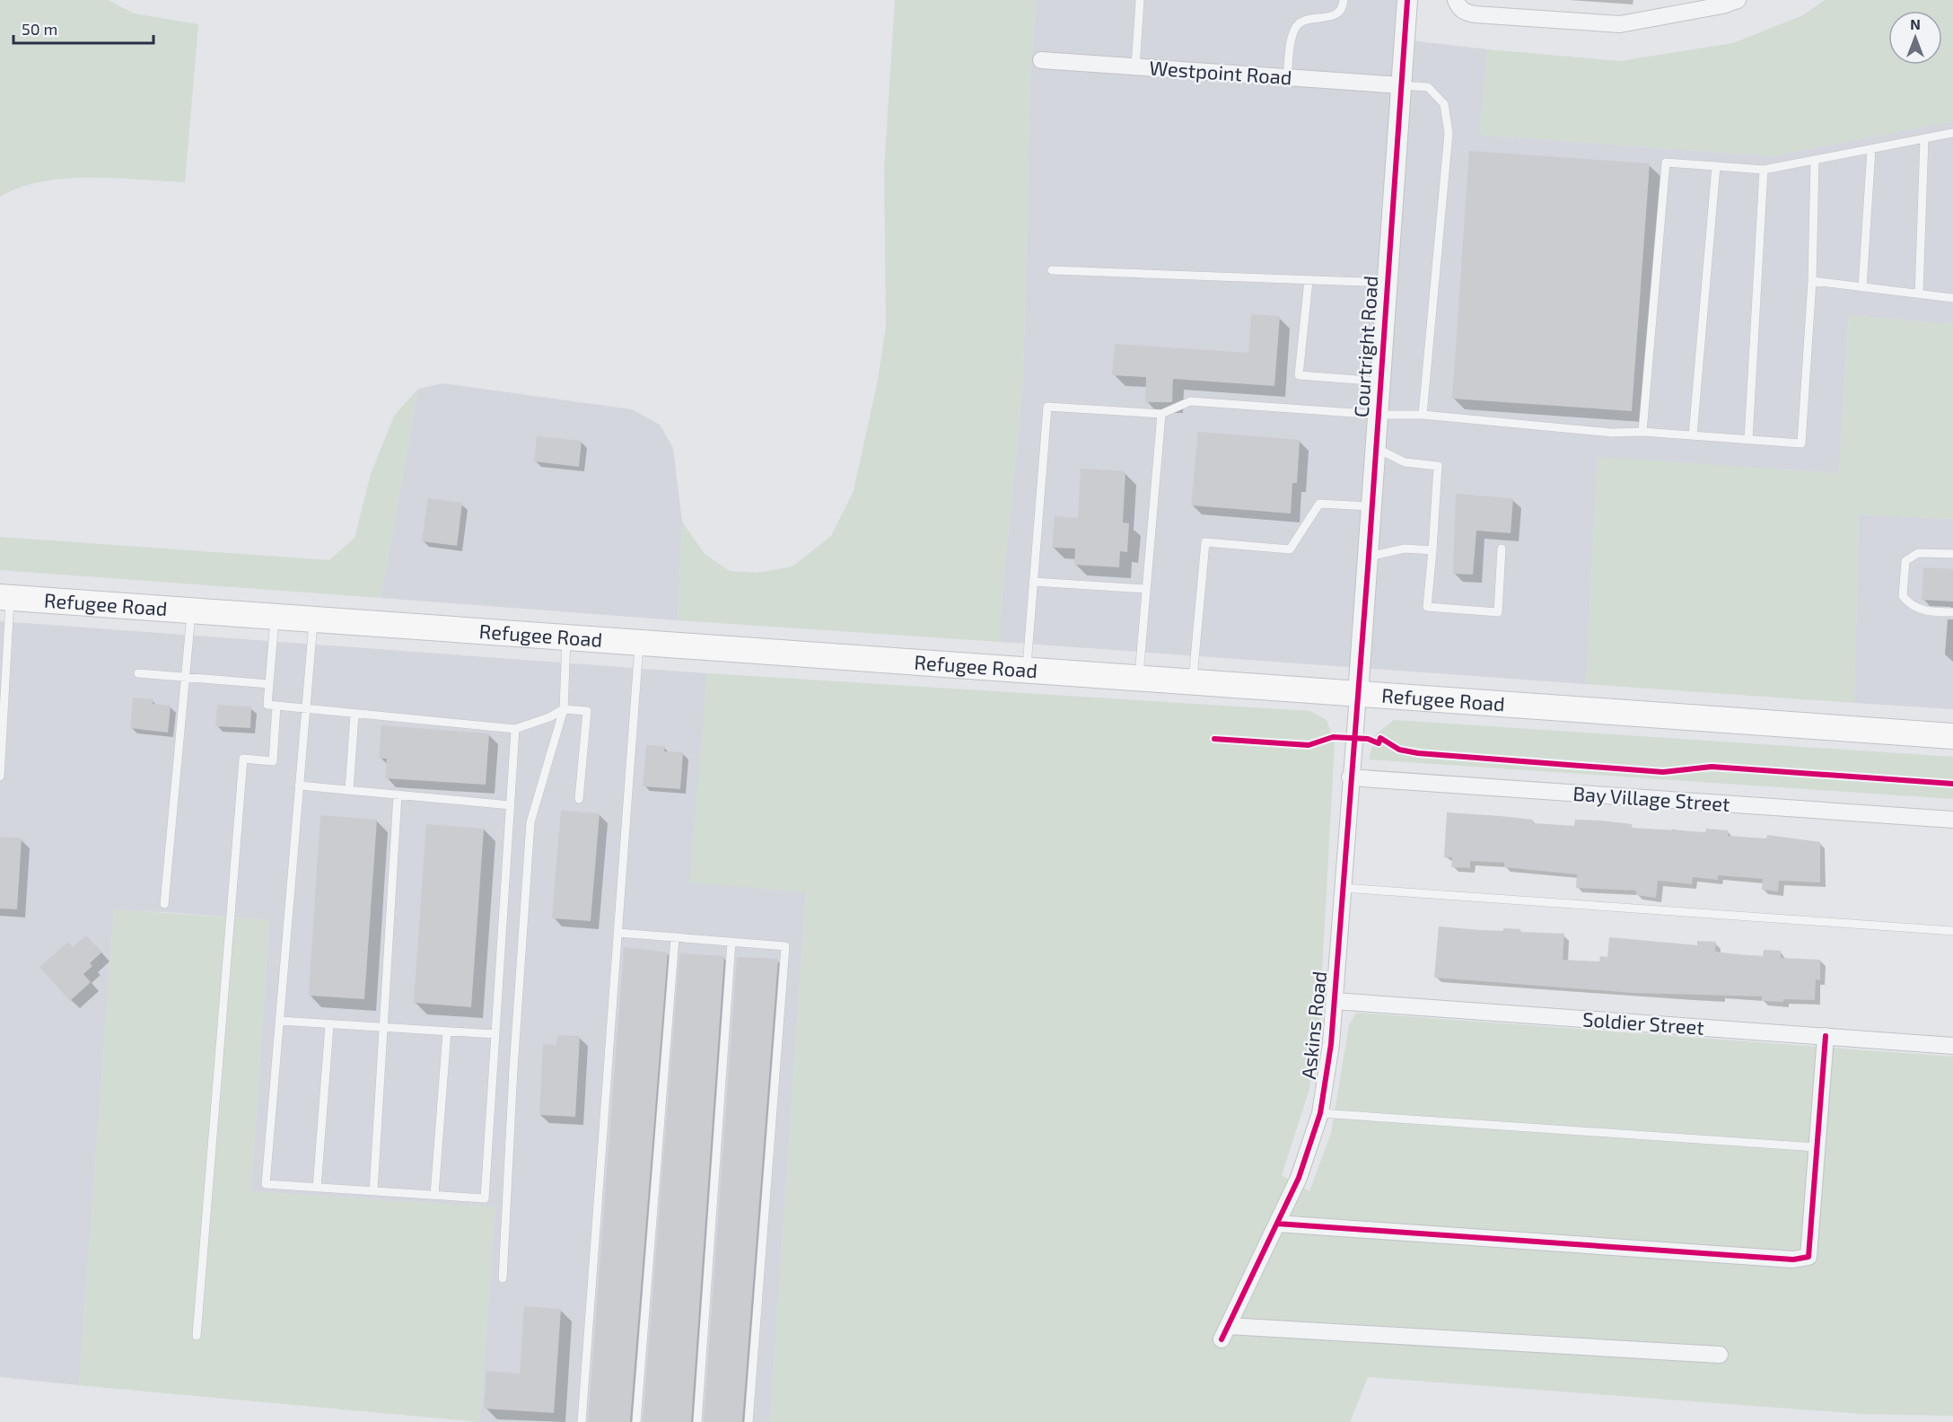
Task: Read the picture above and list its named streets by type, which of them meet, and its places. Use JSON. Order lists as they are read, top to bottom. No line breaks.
{"streets":{"main road":["Refugee Road"],"street":["Westpoint Road","Courtright Road","Bay Village Street","Soldier Street","Askins Road"]},"crossings":[["Westpoint Road","Courtright Road"],["Courtright Road","Refugee Road"],["Courtright Road","Askins Road"],["Refugee Road","Askins Road"],["Bay Village Street","Askins Road"],["Soldier Street","Askins Road"]],"scale_bar":"50 m","north":"top"}
